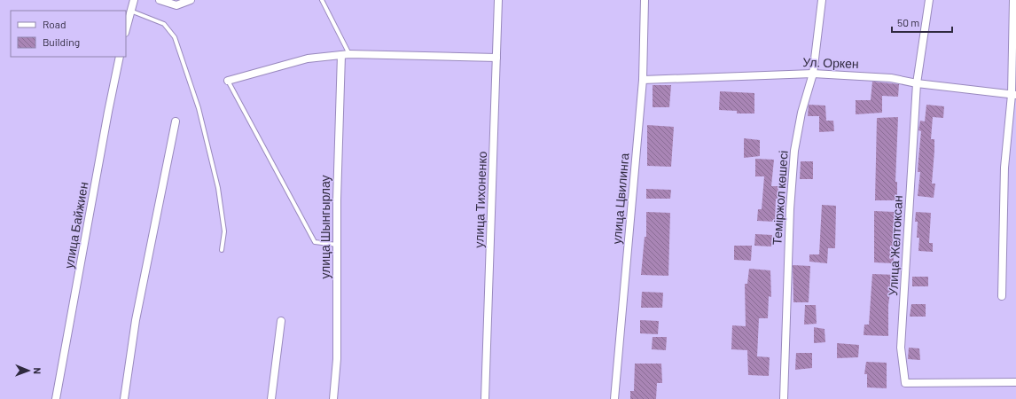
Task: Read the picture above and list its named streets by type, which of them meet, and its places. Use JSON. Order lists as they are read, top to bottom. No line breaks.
{"streets":{"street":["Ул. Оркен","Теміржол көшесі","улица Цвилинга","улица Тихоненко","улица Байжиен","улица Шынгырлау","Улица Желтоксан"]},"crossings":[["Ул. Оркен","Теміржол көшесі"],["Ул. Оркен","улица Цвилинга"],["Ул. Оркен","Улица Желтоксан"]],"legend":["Road","Building"],"scale_bar":"50 m","north":"right"}
